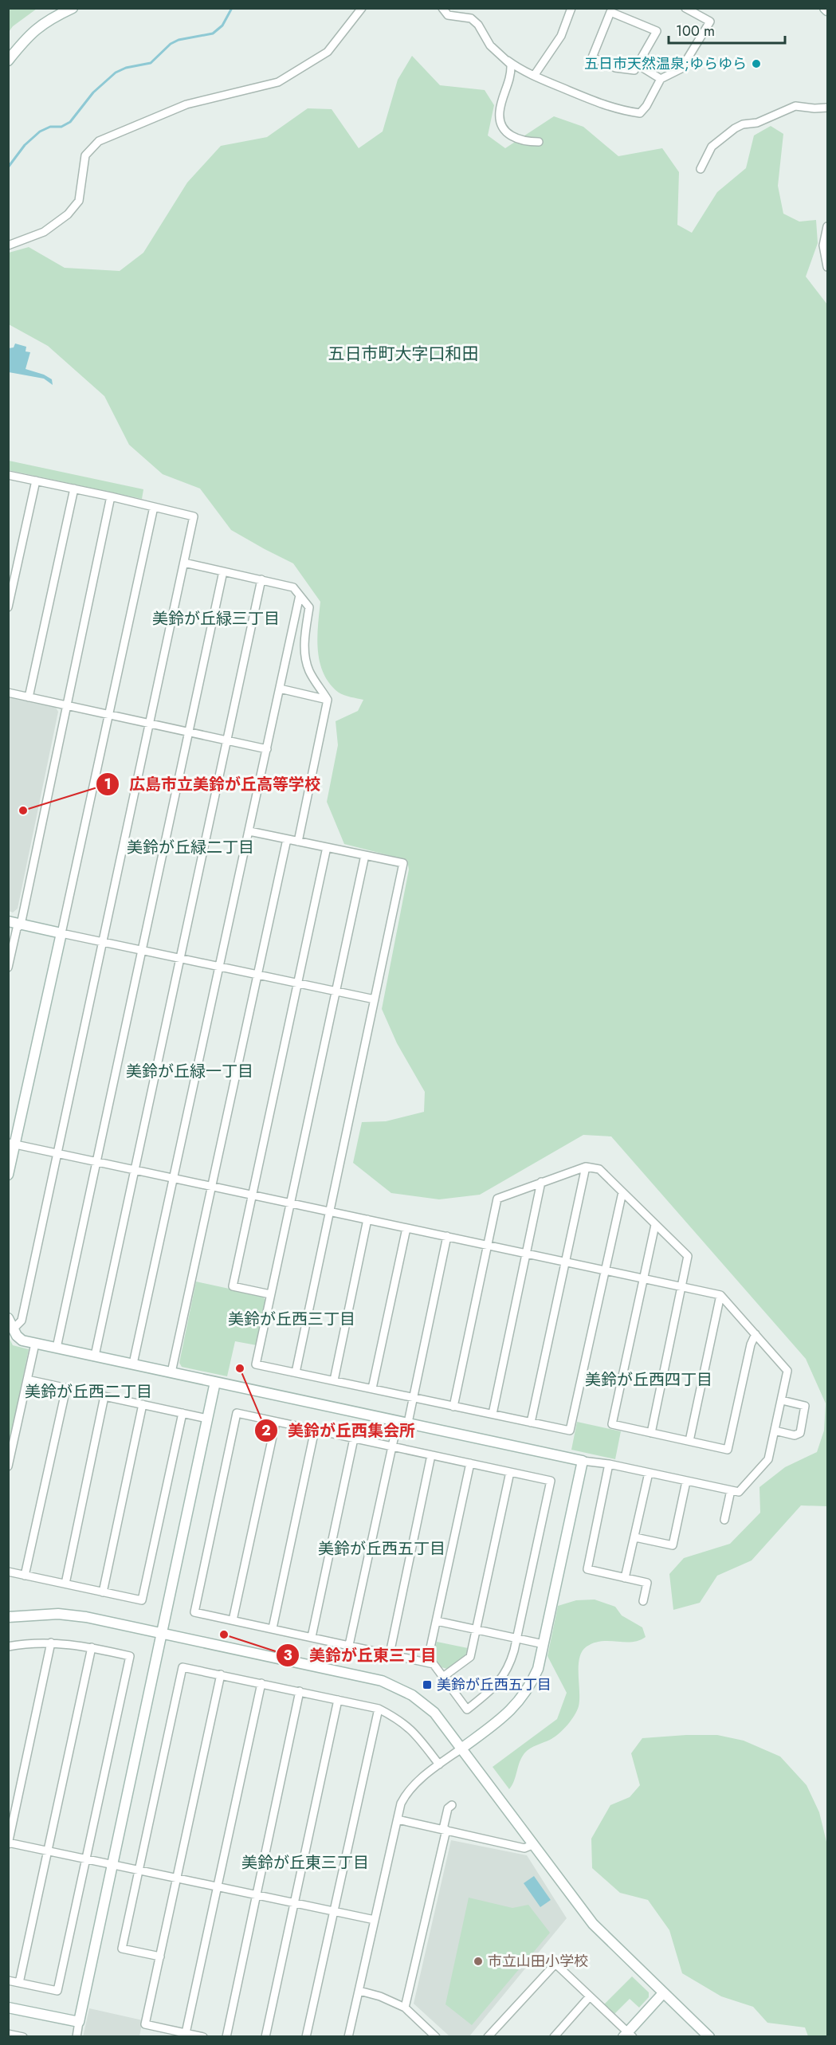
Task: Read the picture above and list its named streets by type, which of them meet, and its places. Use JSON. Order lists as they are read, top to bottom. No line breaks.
{"districts":["五日市町大字口和田","美鈴が丘緑三丁目","美鈴が丘緑二丁目","美鈴が丘緑一丁目","美鈴が丘西三丁目","美鈴が丘西四丁目","美鈴が丘西二丁目","美鈴が丘西五丁目","美鈴が丘東三丁目"],"places":{"other":["五日市天然温泉;ゆらゆら","広島市立美鈴が丘高等学校","美鈴が丘西集会所","美鈴が丘東三丁目","市立山田小学校"],"transit":["美鈴が丘西五丁目"]},"scale_bar":"100 m"}
